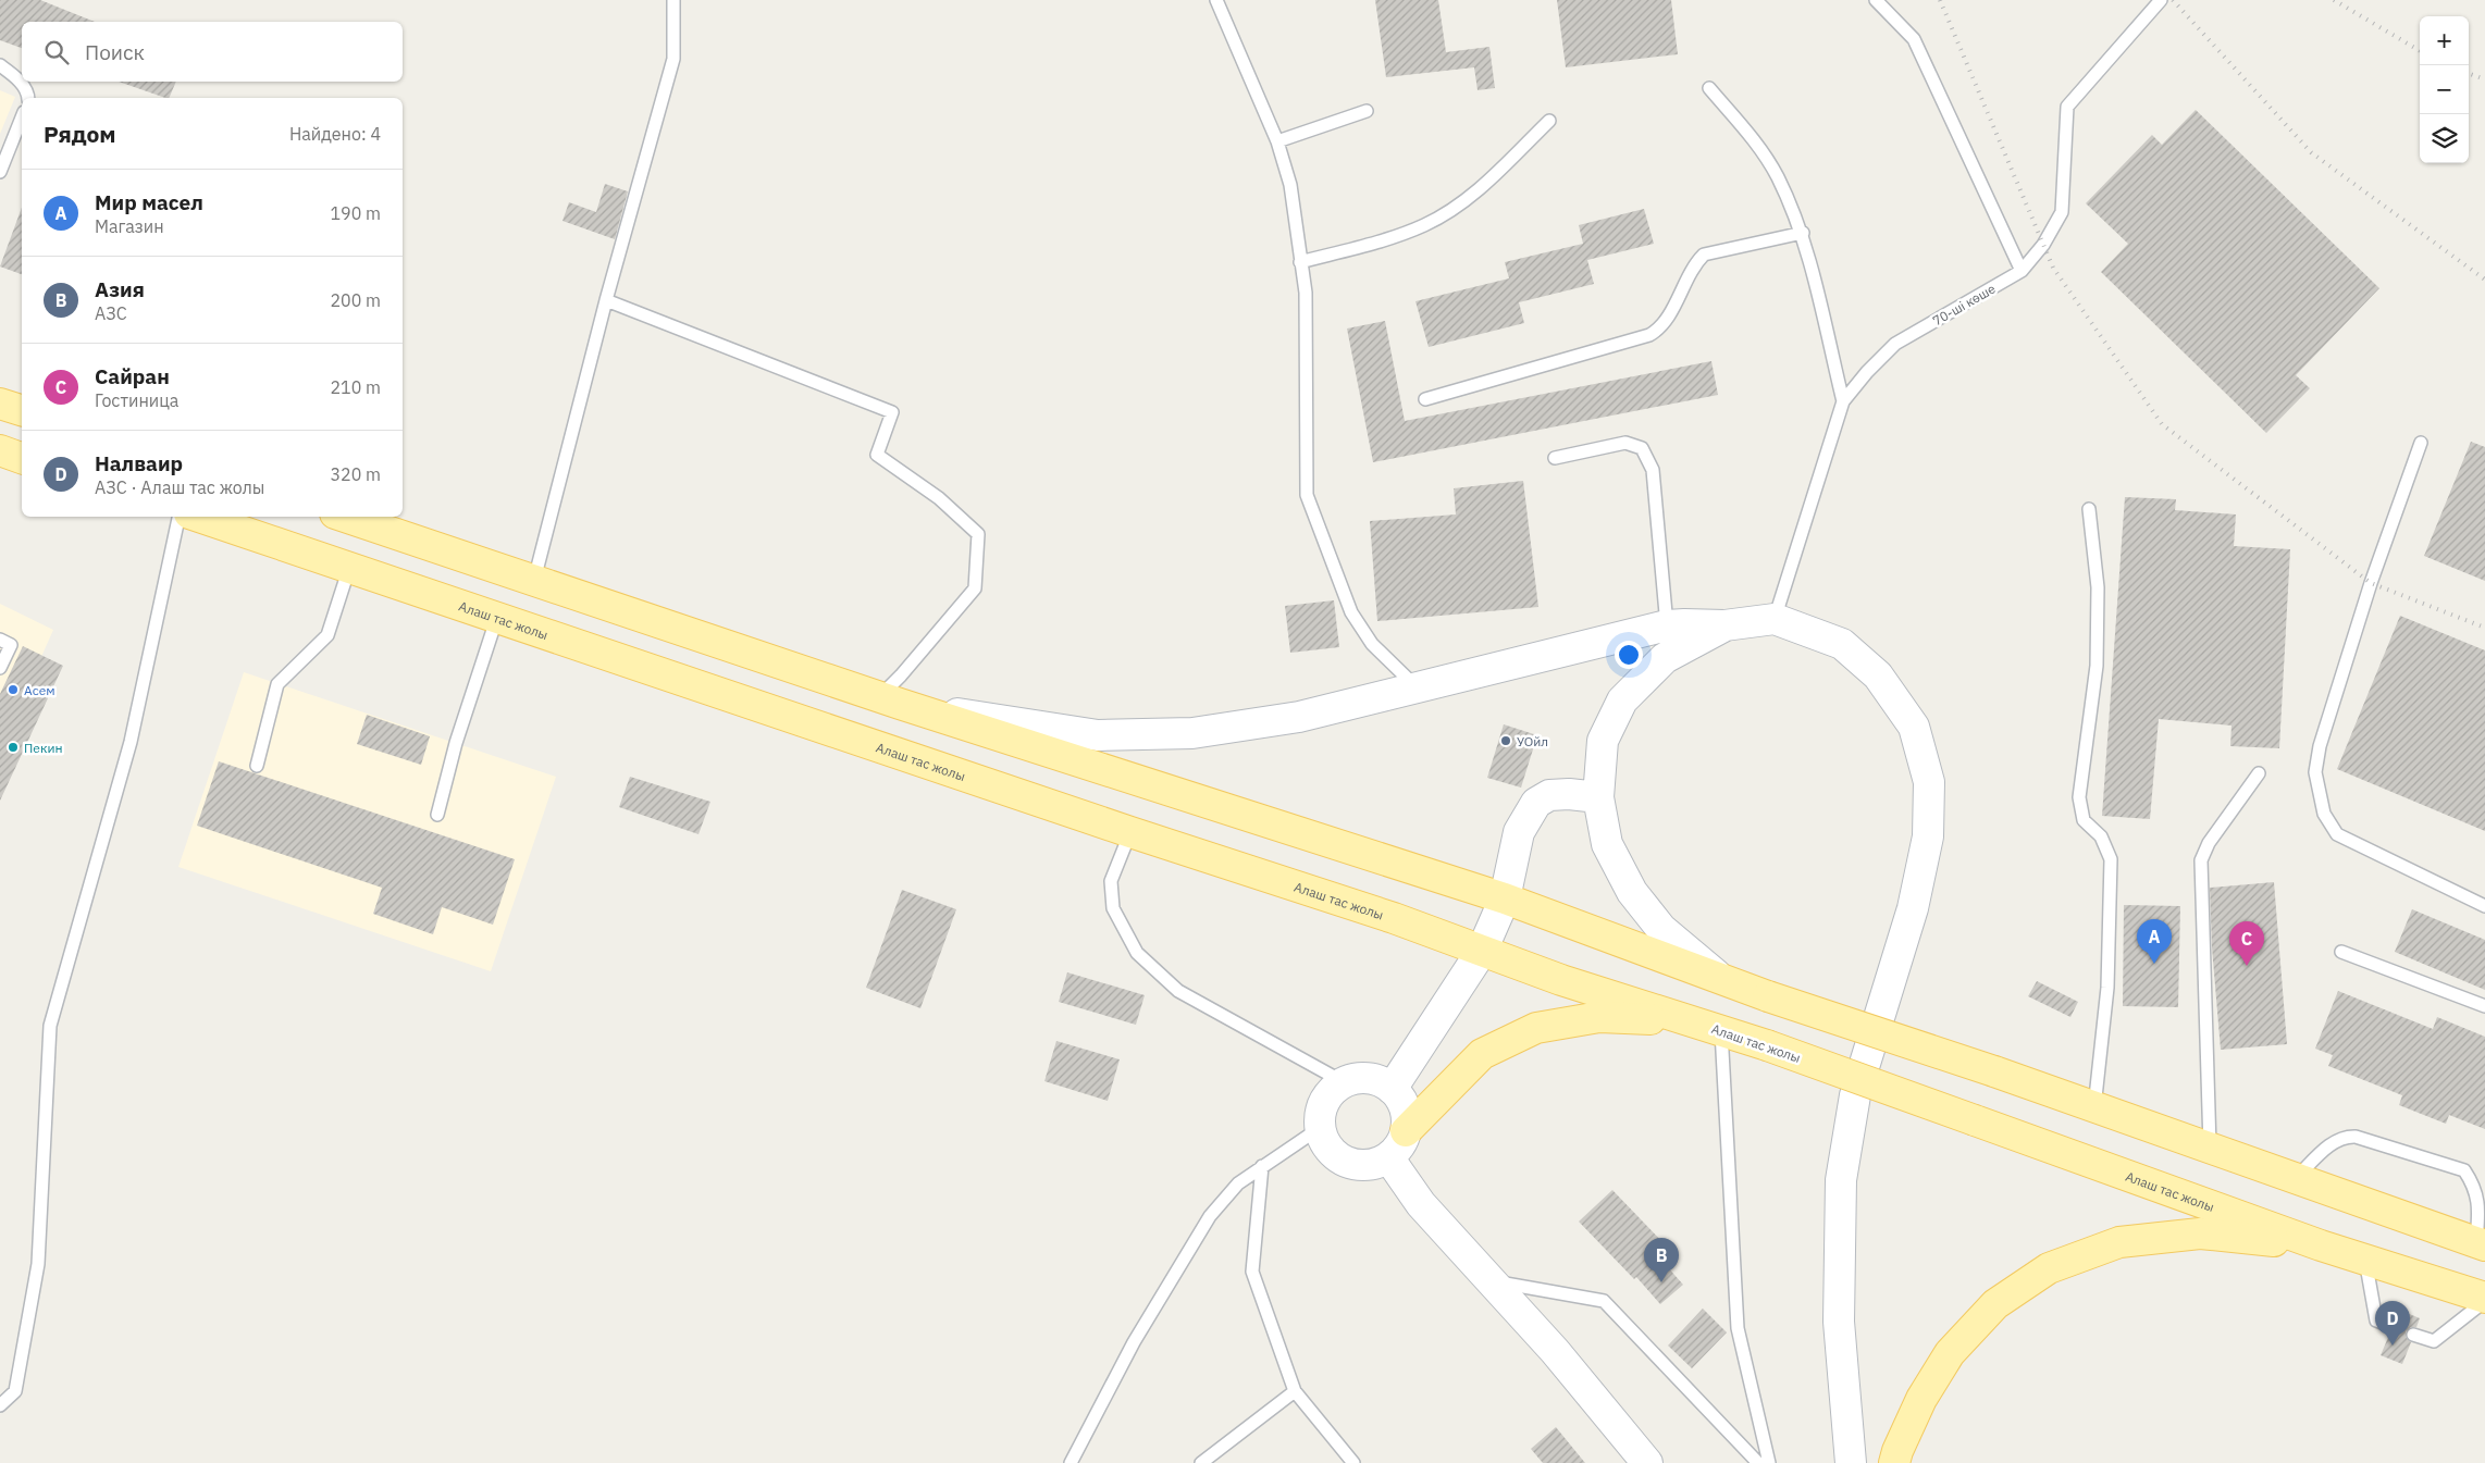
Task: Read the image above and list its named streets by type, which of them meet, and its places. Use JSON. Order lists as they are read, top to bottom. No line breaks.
{"streets":{"main road":["Алаш тас жолы"],"lane":["70-ші көше"]},"places":["Асем","УОйл","Пекин"],"page":{"map_buttons":["+","−"],"search":"Поиск","heading":["Рядом","Найдено: 4"],"list":[{"mark":"A","name":"Мир масел","note":"Магазин","value":"190 m"},{"mark":"B","name":"Азия","note":"АЗС","value":"200 m"},{"mark":"C","name":"Сайран","note":"Гостиница","value":"210 m"},{"mark":"D","name":"Налваир","note":"АЗС · Алаш тас жолы","value":"320 m"}],"pins":["A","C","B","D"]}}
